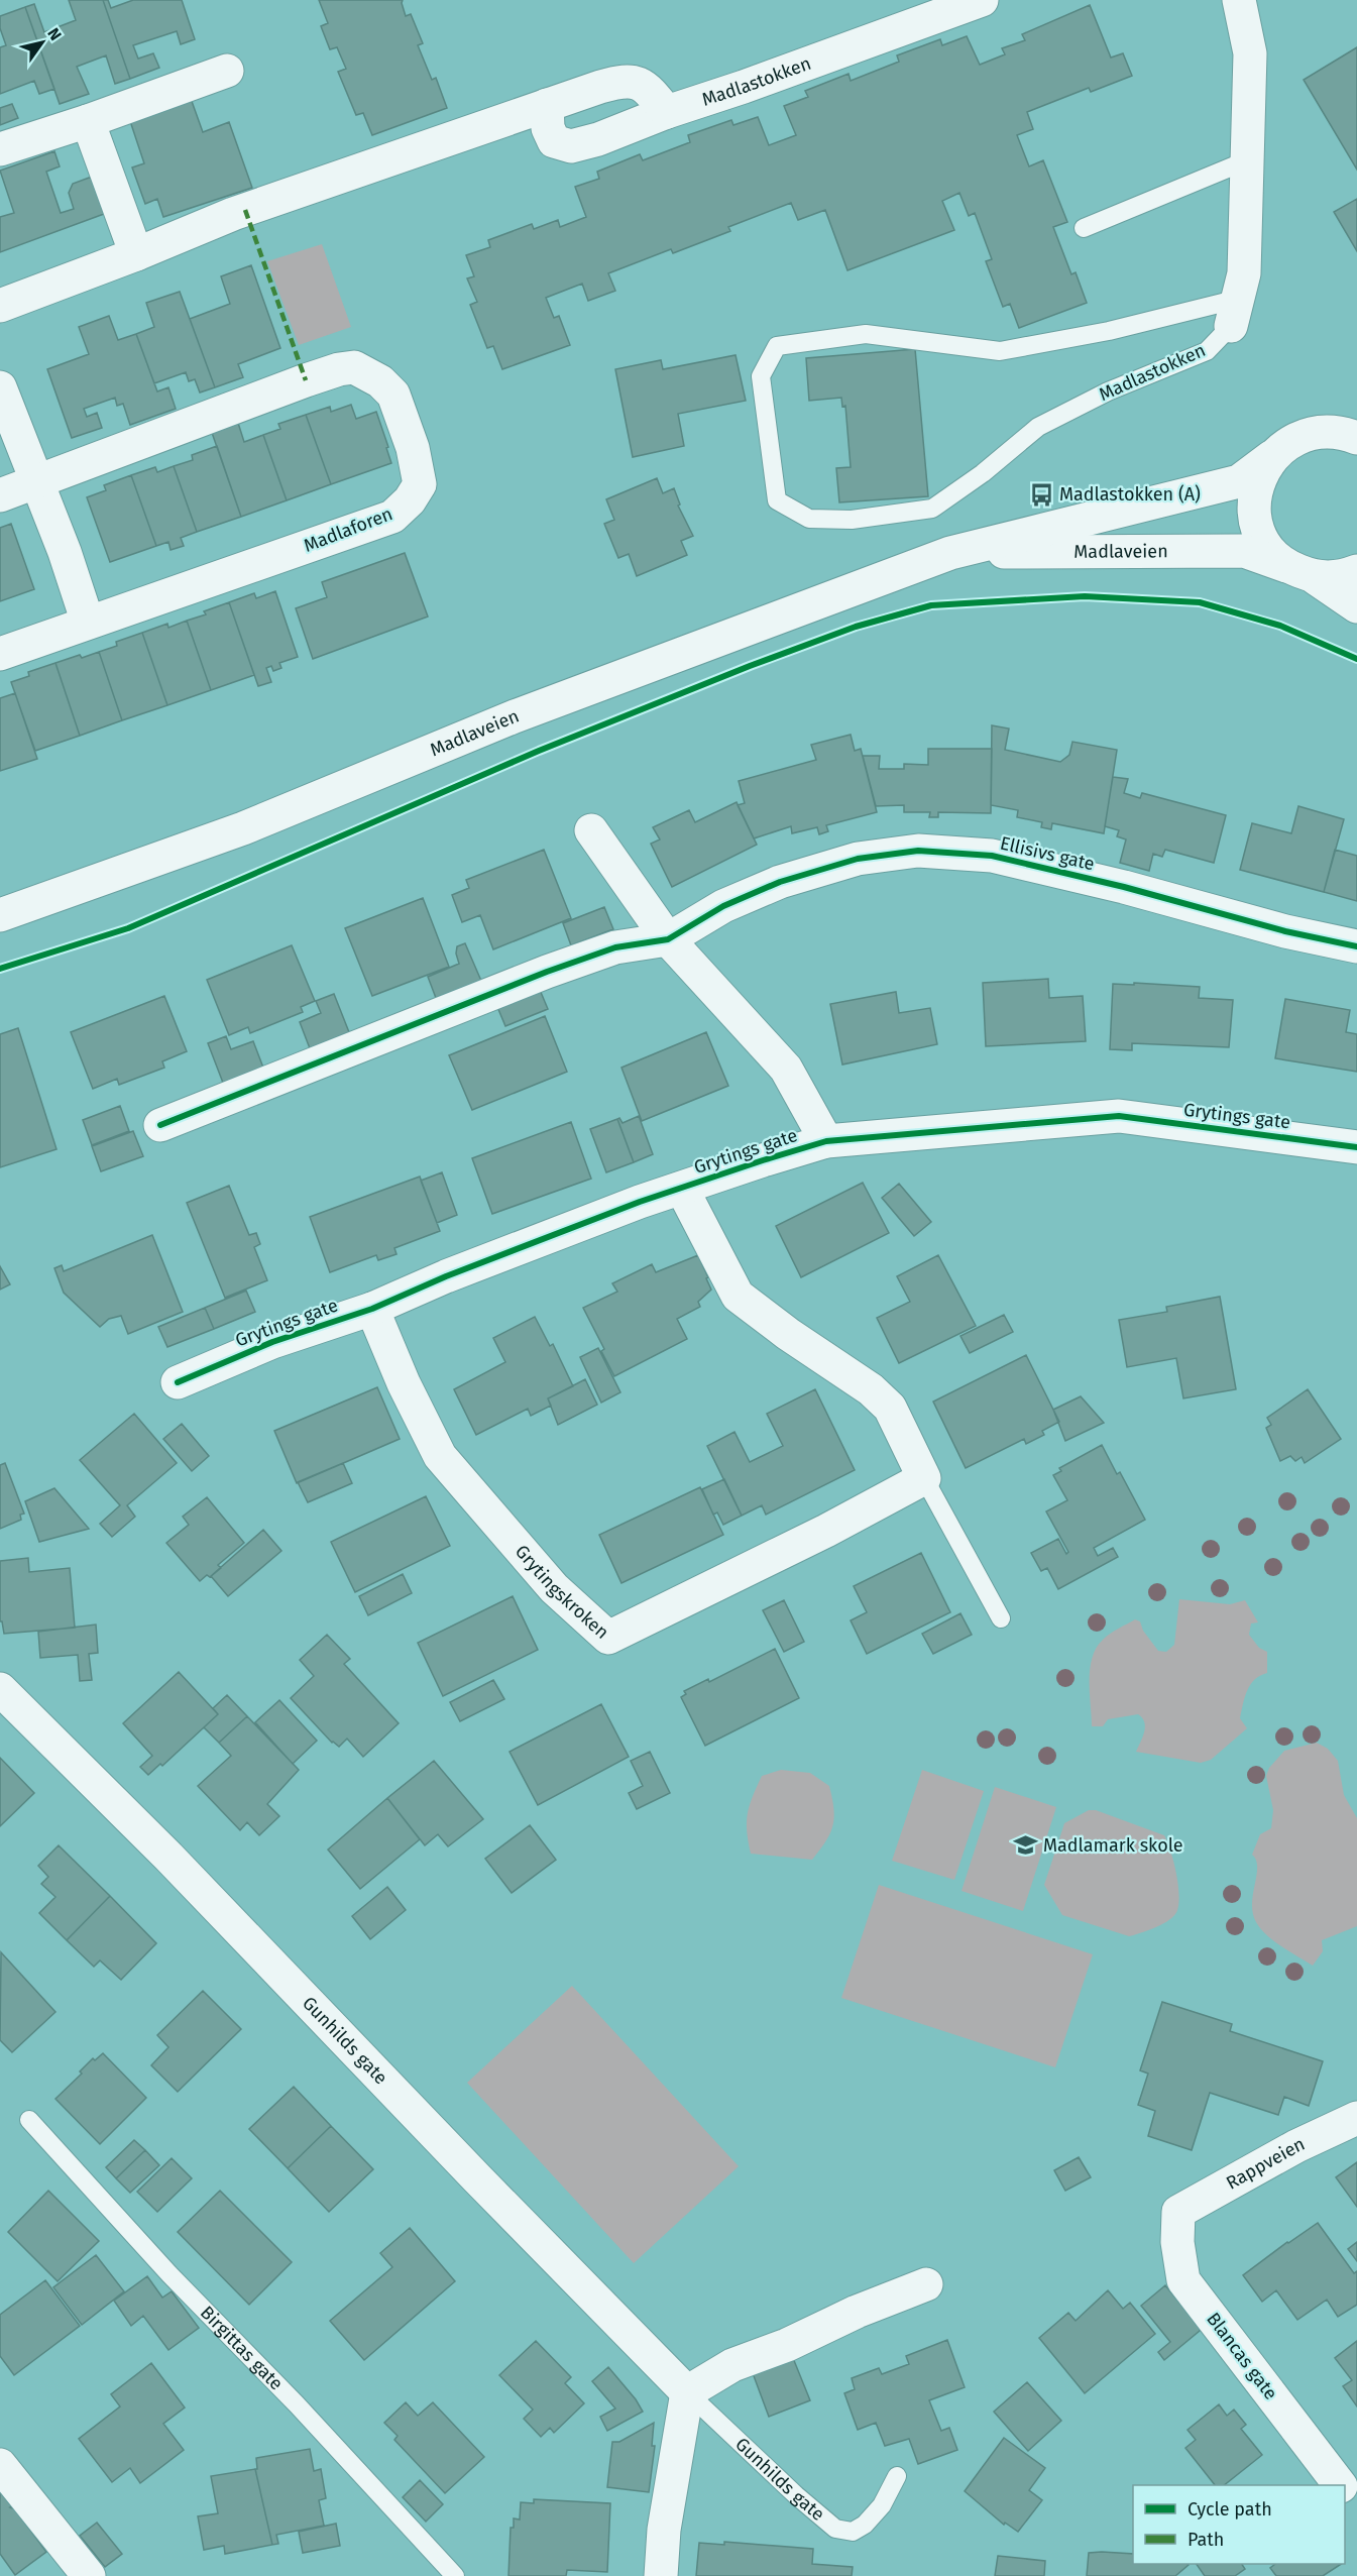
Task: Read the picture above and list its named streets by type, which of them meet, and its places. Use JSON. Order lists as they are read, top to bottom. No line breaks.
{"streets":{"street":["Madlastokken","Madlaforen","Madlaveien","Ellisivs gate","Grytings gate","Grytingskroken","Gunhilds gate","Rappveien","Blancas gate"],"lane":["Birgittas gate"]},"crossings":[["Ellisivs gate","Grytings gate"],["Grytings gate","Grytingskroken"],["Rappveien","Blancas gate"]],"places":{"bus stop":["Madlastokken (A)"],"school or university":["Madlamark skole"]},"legend":["Cycle path","Path"],"north":"top right"}
